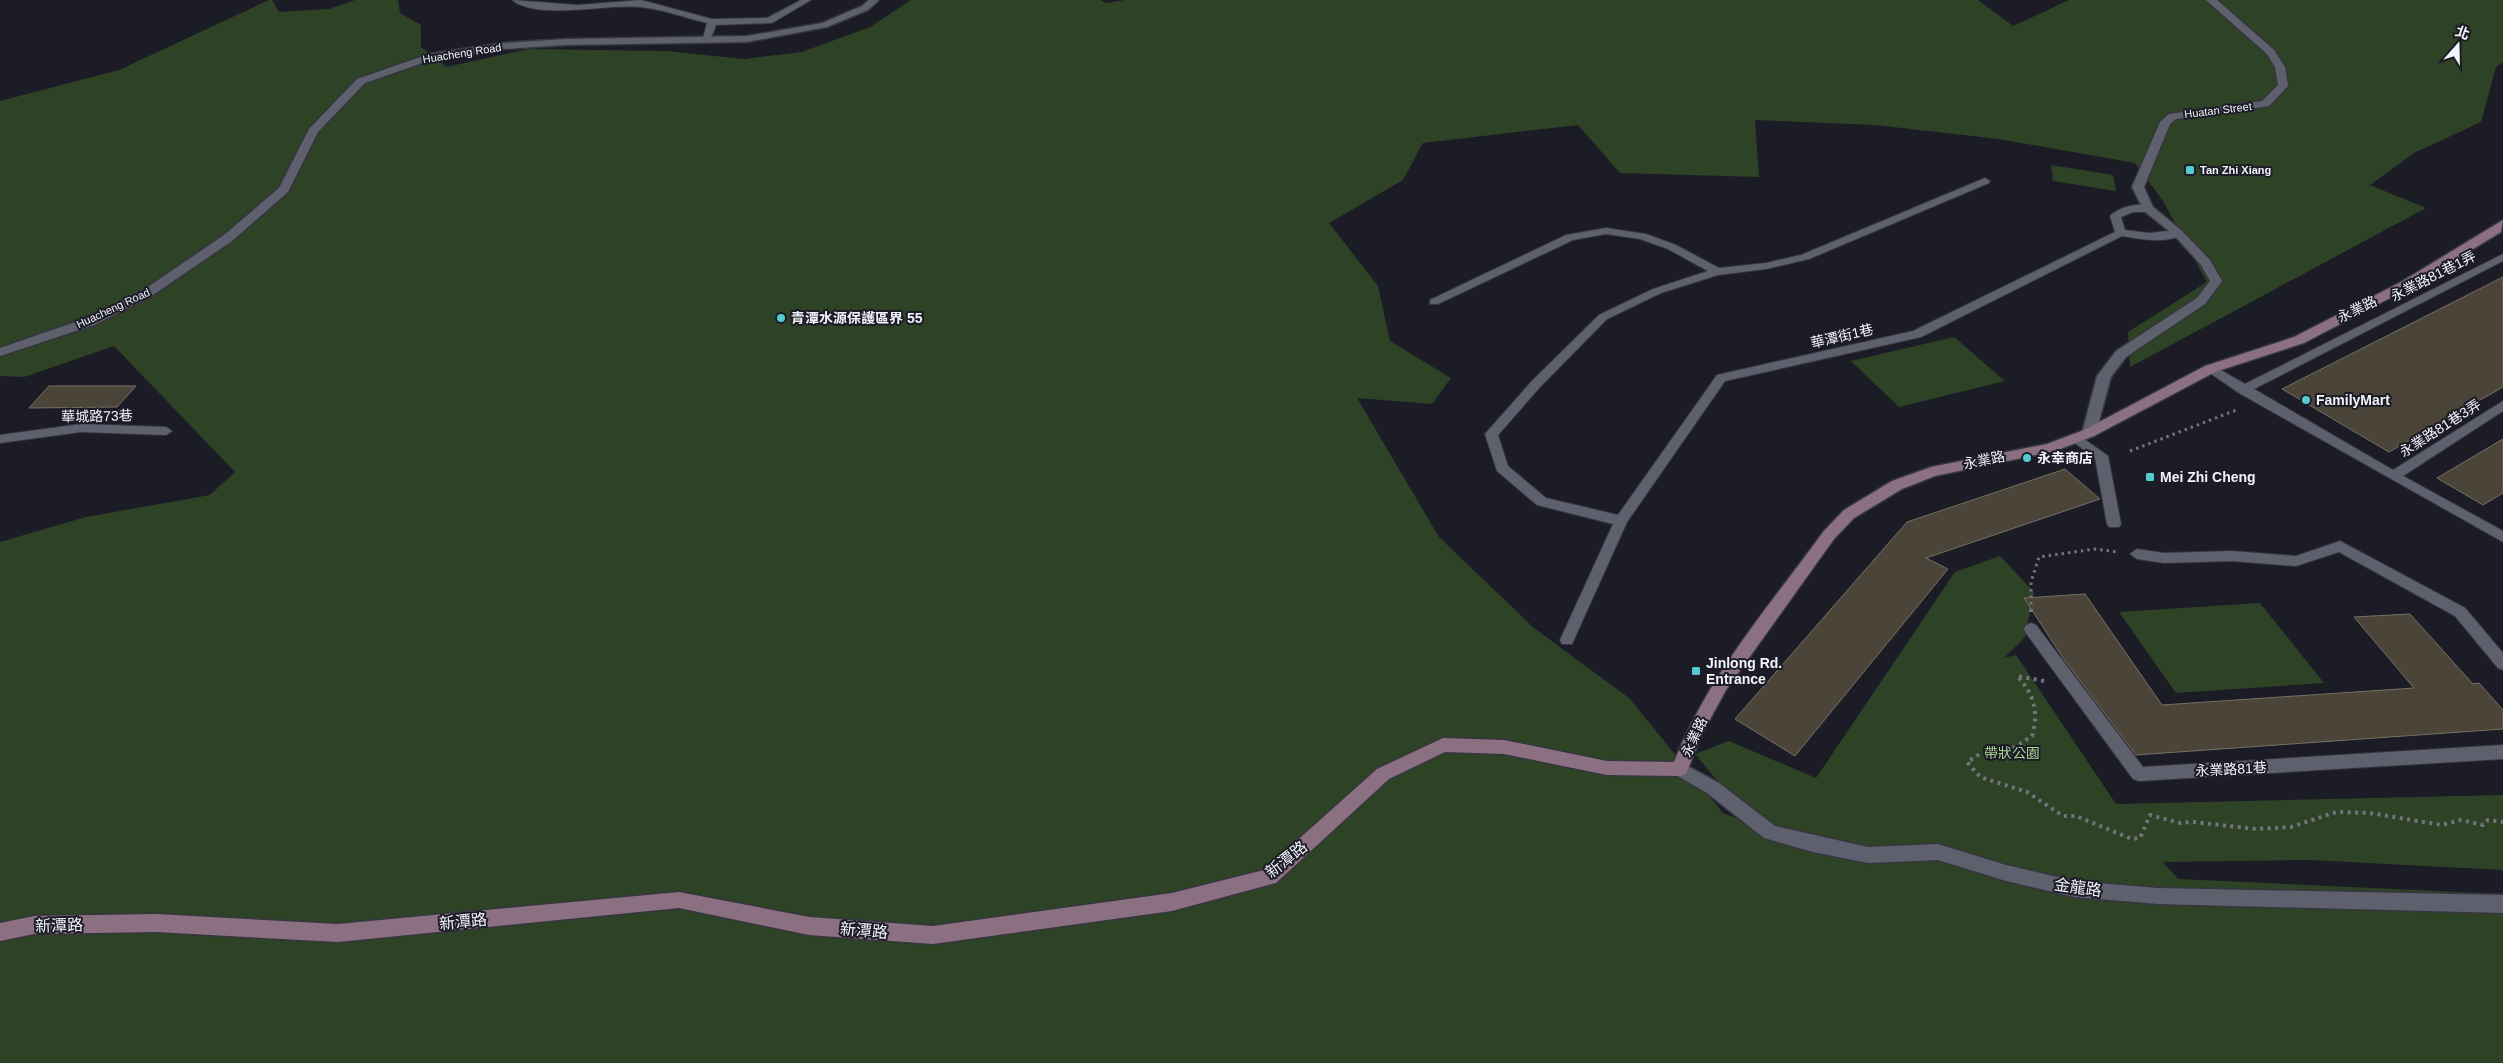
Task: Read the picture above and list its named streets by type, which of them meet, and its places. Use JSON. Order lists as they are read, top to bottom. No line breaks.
{"streets":{"street":["Huacheng Road","Huatan Street","永業路","新潭路","金龍路"],"lane":["永業路81巷1弄","華潭街1巷","華城路73巷","永業路81巷3弄","永業路81巷"]},"crossings":[["Huatan Street","永業路"],["永業路","新潭路"],["永業路","金龍路"],["新潭路","金龍路"]],"parks":["帶狀公園"],"places":{"transit":["Tan Zhi Xiang","Mei Zhi Cheng","Jinlong Rd. Entrance"],"other":["青潭水源保護區界 55","FamilyMart","永幸商店"]},"north":"top"}
